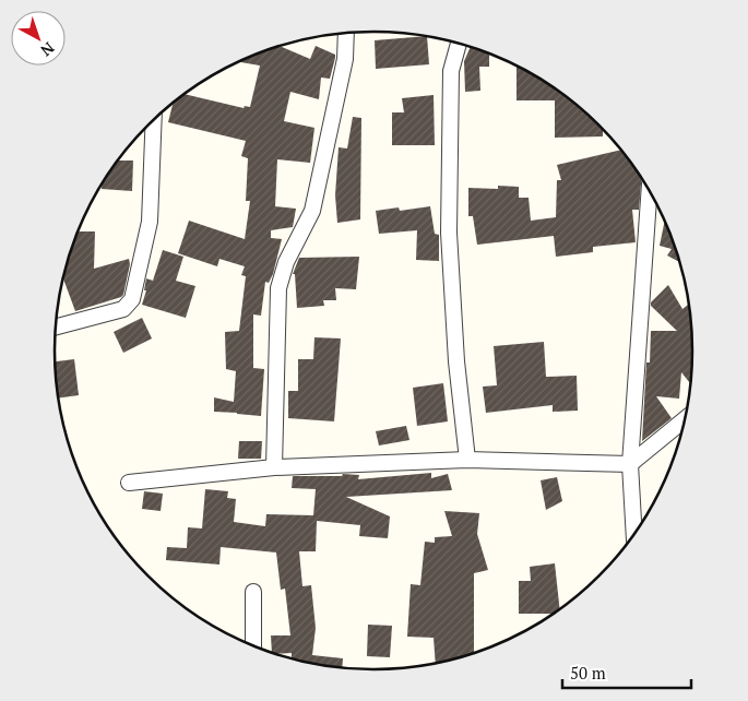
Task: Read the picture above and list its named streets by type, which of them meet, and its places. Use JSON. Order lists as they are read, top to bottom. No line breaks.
{"scale_bar":"50 m","north":"bottom right"}
